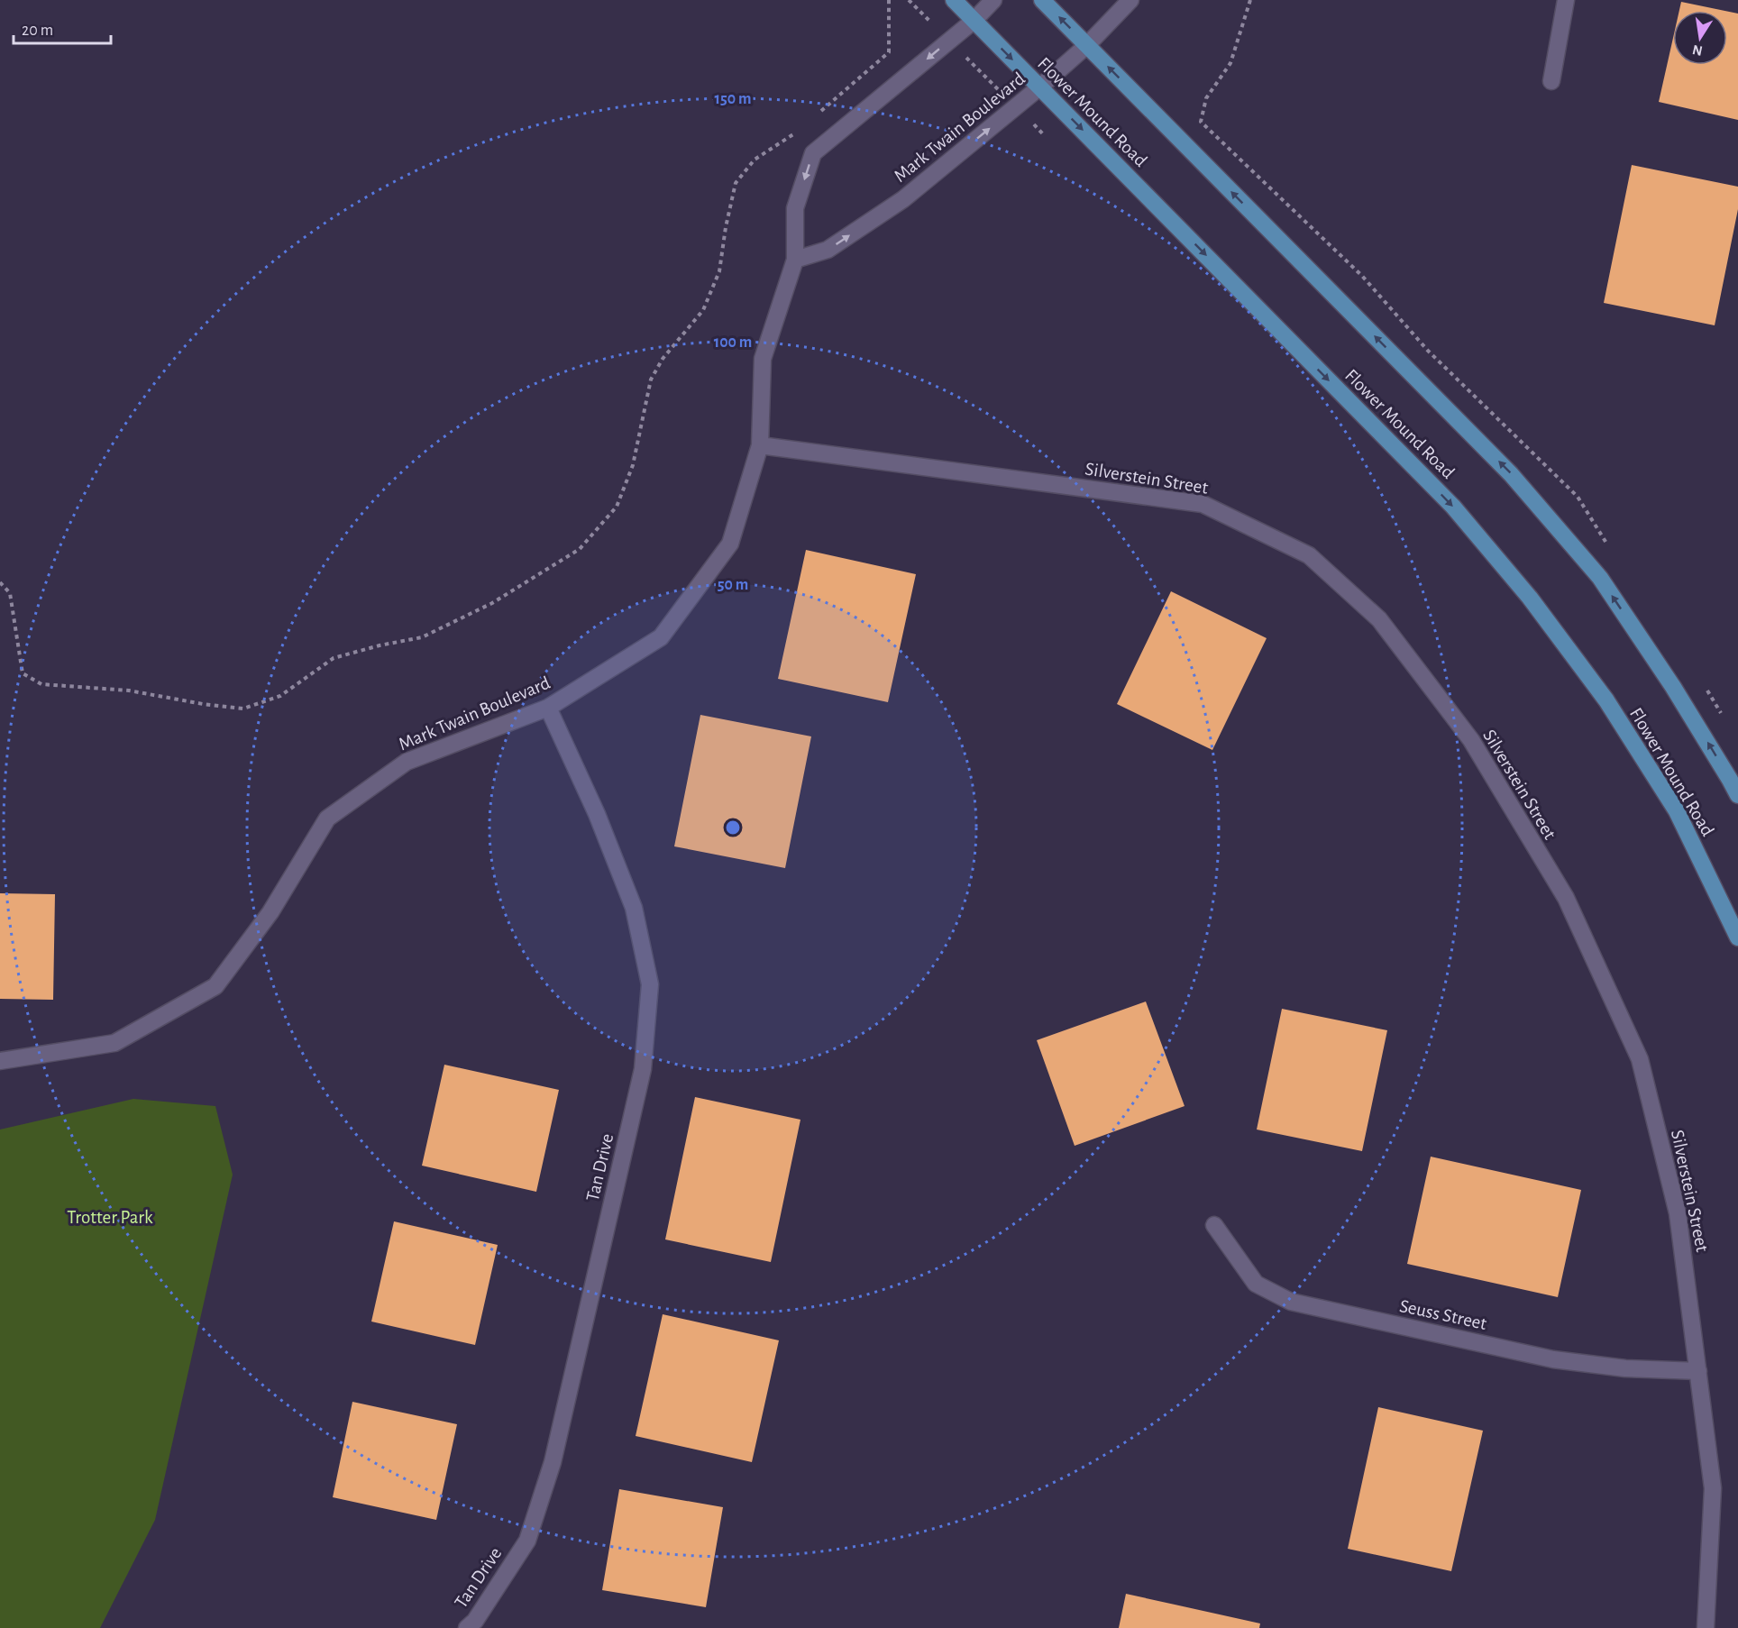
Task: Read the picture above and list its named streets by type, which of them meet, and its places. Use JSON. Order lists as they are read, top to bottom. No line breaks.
{"streets":{"main road":["Flower Mound Road"],"street":["Mark Twain Boulevard","Silverstein Street","Tan Drive","Seuss Street"]},"crossings":[["Flower Mound Road","Mark Twain Boulevard"],["Mark Twain Boulevard","Silverstein Street"],["Mark Twain Boulevard","Tan Drive"],["Silverstein Street","Seuss Street"]],"parks":["Trotter Park"],"scale_bar":"20 m","north":"bottom","rings":["150 m","100 m","50 m"]}
